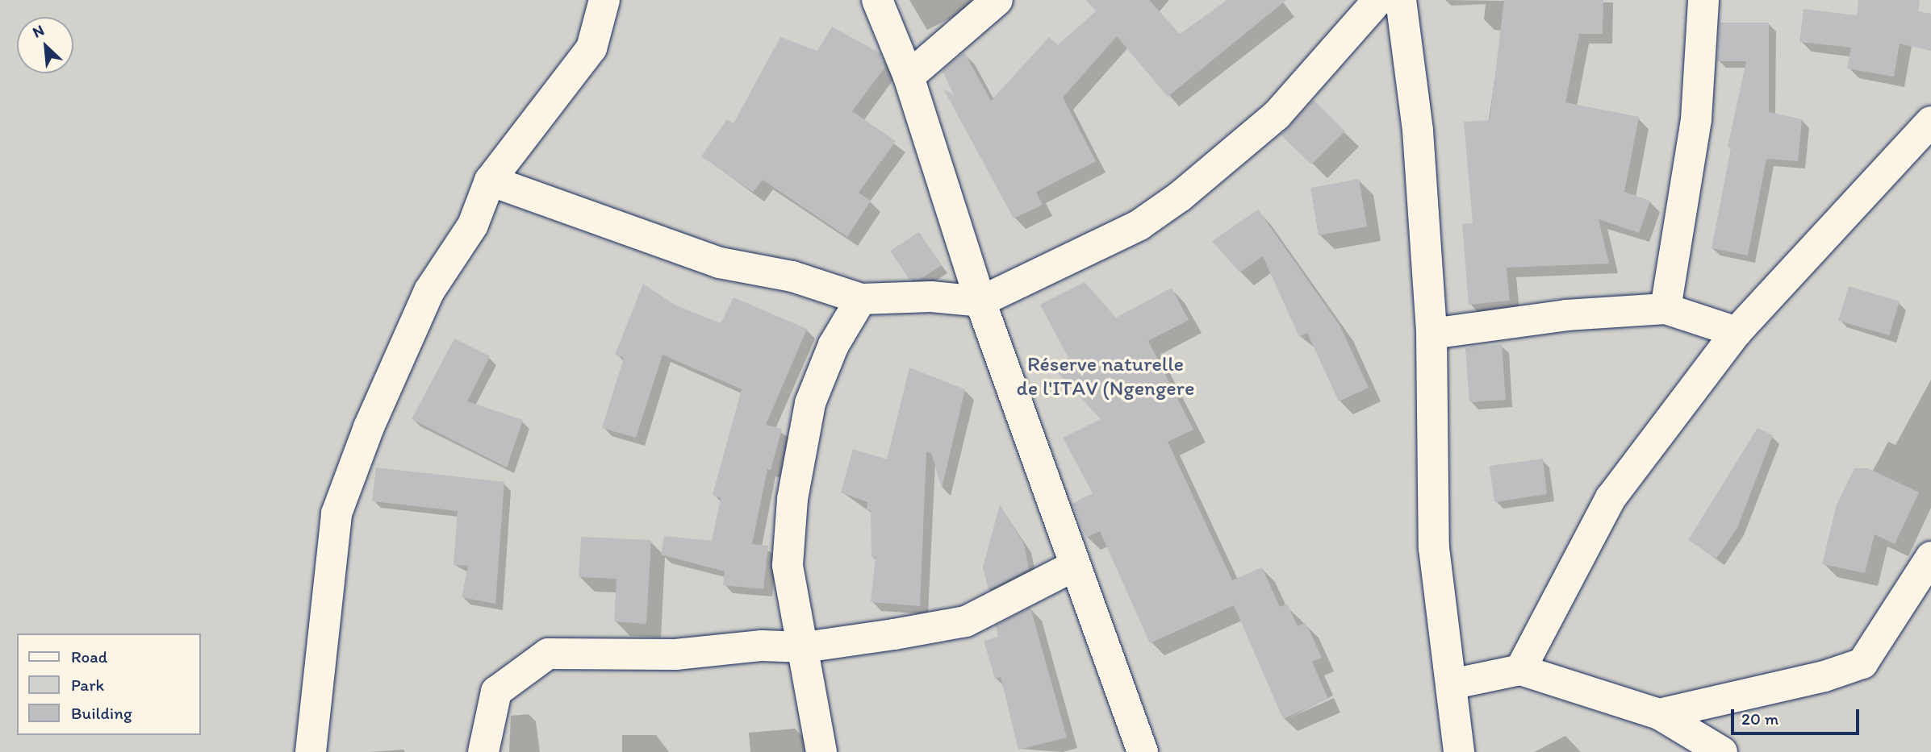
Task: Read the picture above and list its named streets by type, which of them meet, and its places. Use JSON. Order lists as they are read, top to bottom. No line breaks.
{"parks":["Réserve naturelle de l'ITAV (Ngengere"],"legend":["Road","Park","Building"],"scale_bar":"20 m","north":"top left"}
